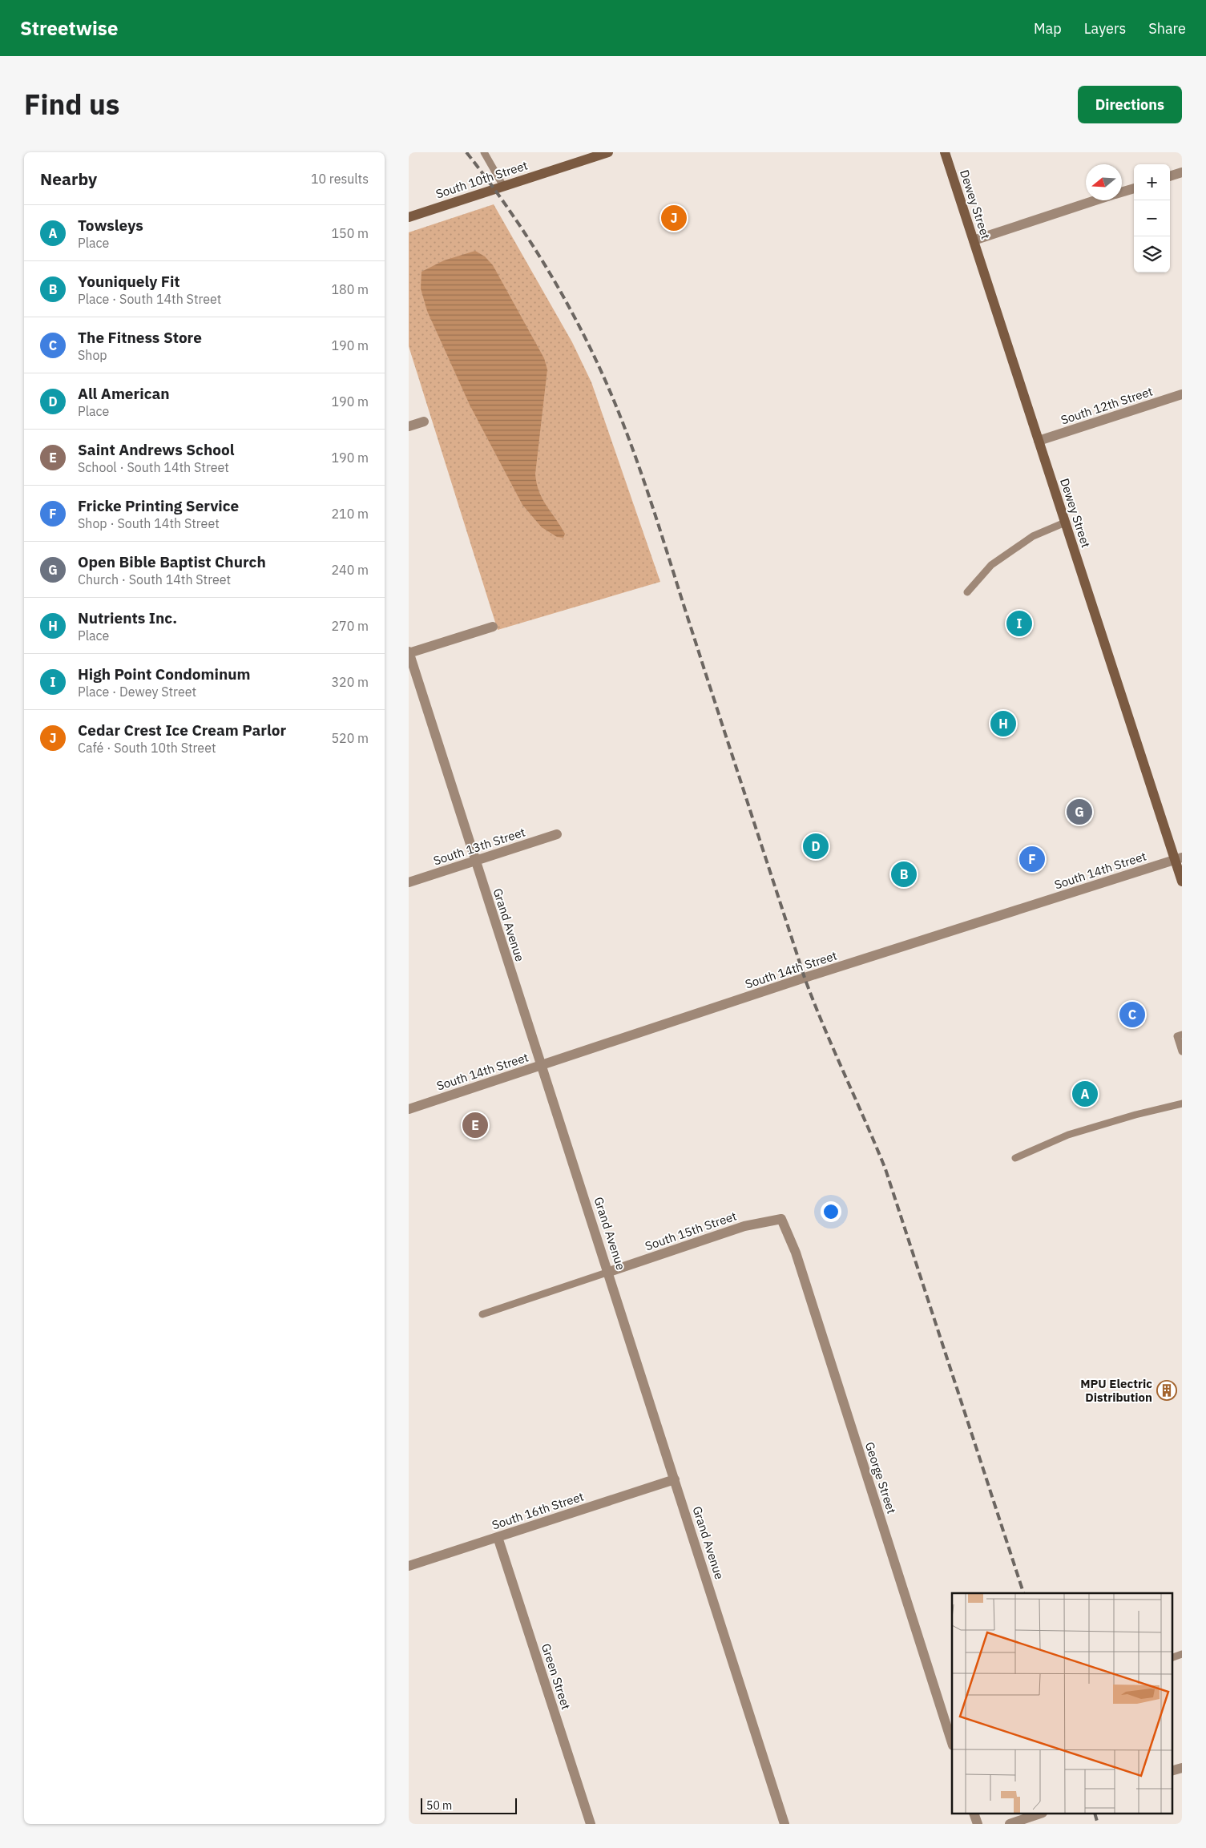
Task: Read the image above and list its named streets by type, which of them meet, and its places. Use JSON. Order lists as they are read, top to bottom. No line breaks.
{"streets":{"street":["South 10th Street","Dewey Street","South 12th Street","South 13th Street","South 14th Street","Grand Avenue","South 15th Street","George Street","South 16th Street","Green Street"]},"crossings":[["Dewey Street","South 12th Street"],["Dewey Street","South 14th Street"],["South 13th Street","Grand Avenue"],["South 14th Street","Grand Avenue"],["Grand Avenue","South 15th Street"],["Grand Avenue","South 16th Street"],["South 15th Street","George Street"],["South 16th Street","Green Street"]],"places":{"building":["MPU Electric Distribution"]},"scale_bar":"50 m","north":"left","page":{"header":"Streetwise","nav":["Map","Layers","Share"],"title":"Find us","buttons":"Directions","heading":["Nearby","10 results"],"map_buttons":["+","−"],"pins":["J","I","H","G","D","F","B","C","A","E"],"list":[{"mark":"A","name":"Towsleys","note":"Place","value":"150 m"},{"mark":"B","name":"Youniquely Fit","note":"Place · South 14th Street","value":"180 m"},{"mark":"C","name":"The Fitness Store","note":"Shop","value":"190 m"},{"mark":"D","name":"All American","note":"Place","value":"190 m"},{"mark":"E","name":"Saint Andrews School","note":"School · South 14th Street","value":"190 m"},{"mark":"F","name":"Fricke Printing Service","note":"Shop · South 14th Street","value":"210 m"},{"mark":"G","name":"Open Bible Baptist Church","note":"Church · South 14th Street","value":"240 m"},{"mark":"H","name":"Nutrients Inc.","note":"Place","value":"270 m"},{"mark":"I","name":"High Point Condominum","note":"Place · Dewey Street","value":"320 m"},{"mark":"J","name":"Cedar Crest Ice Cream Parlor","note":"Café · South 10th Street","value":"520 m"}],"scale":"50 m"}}
